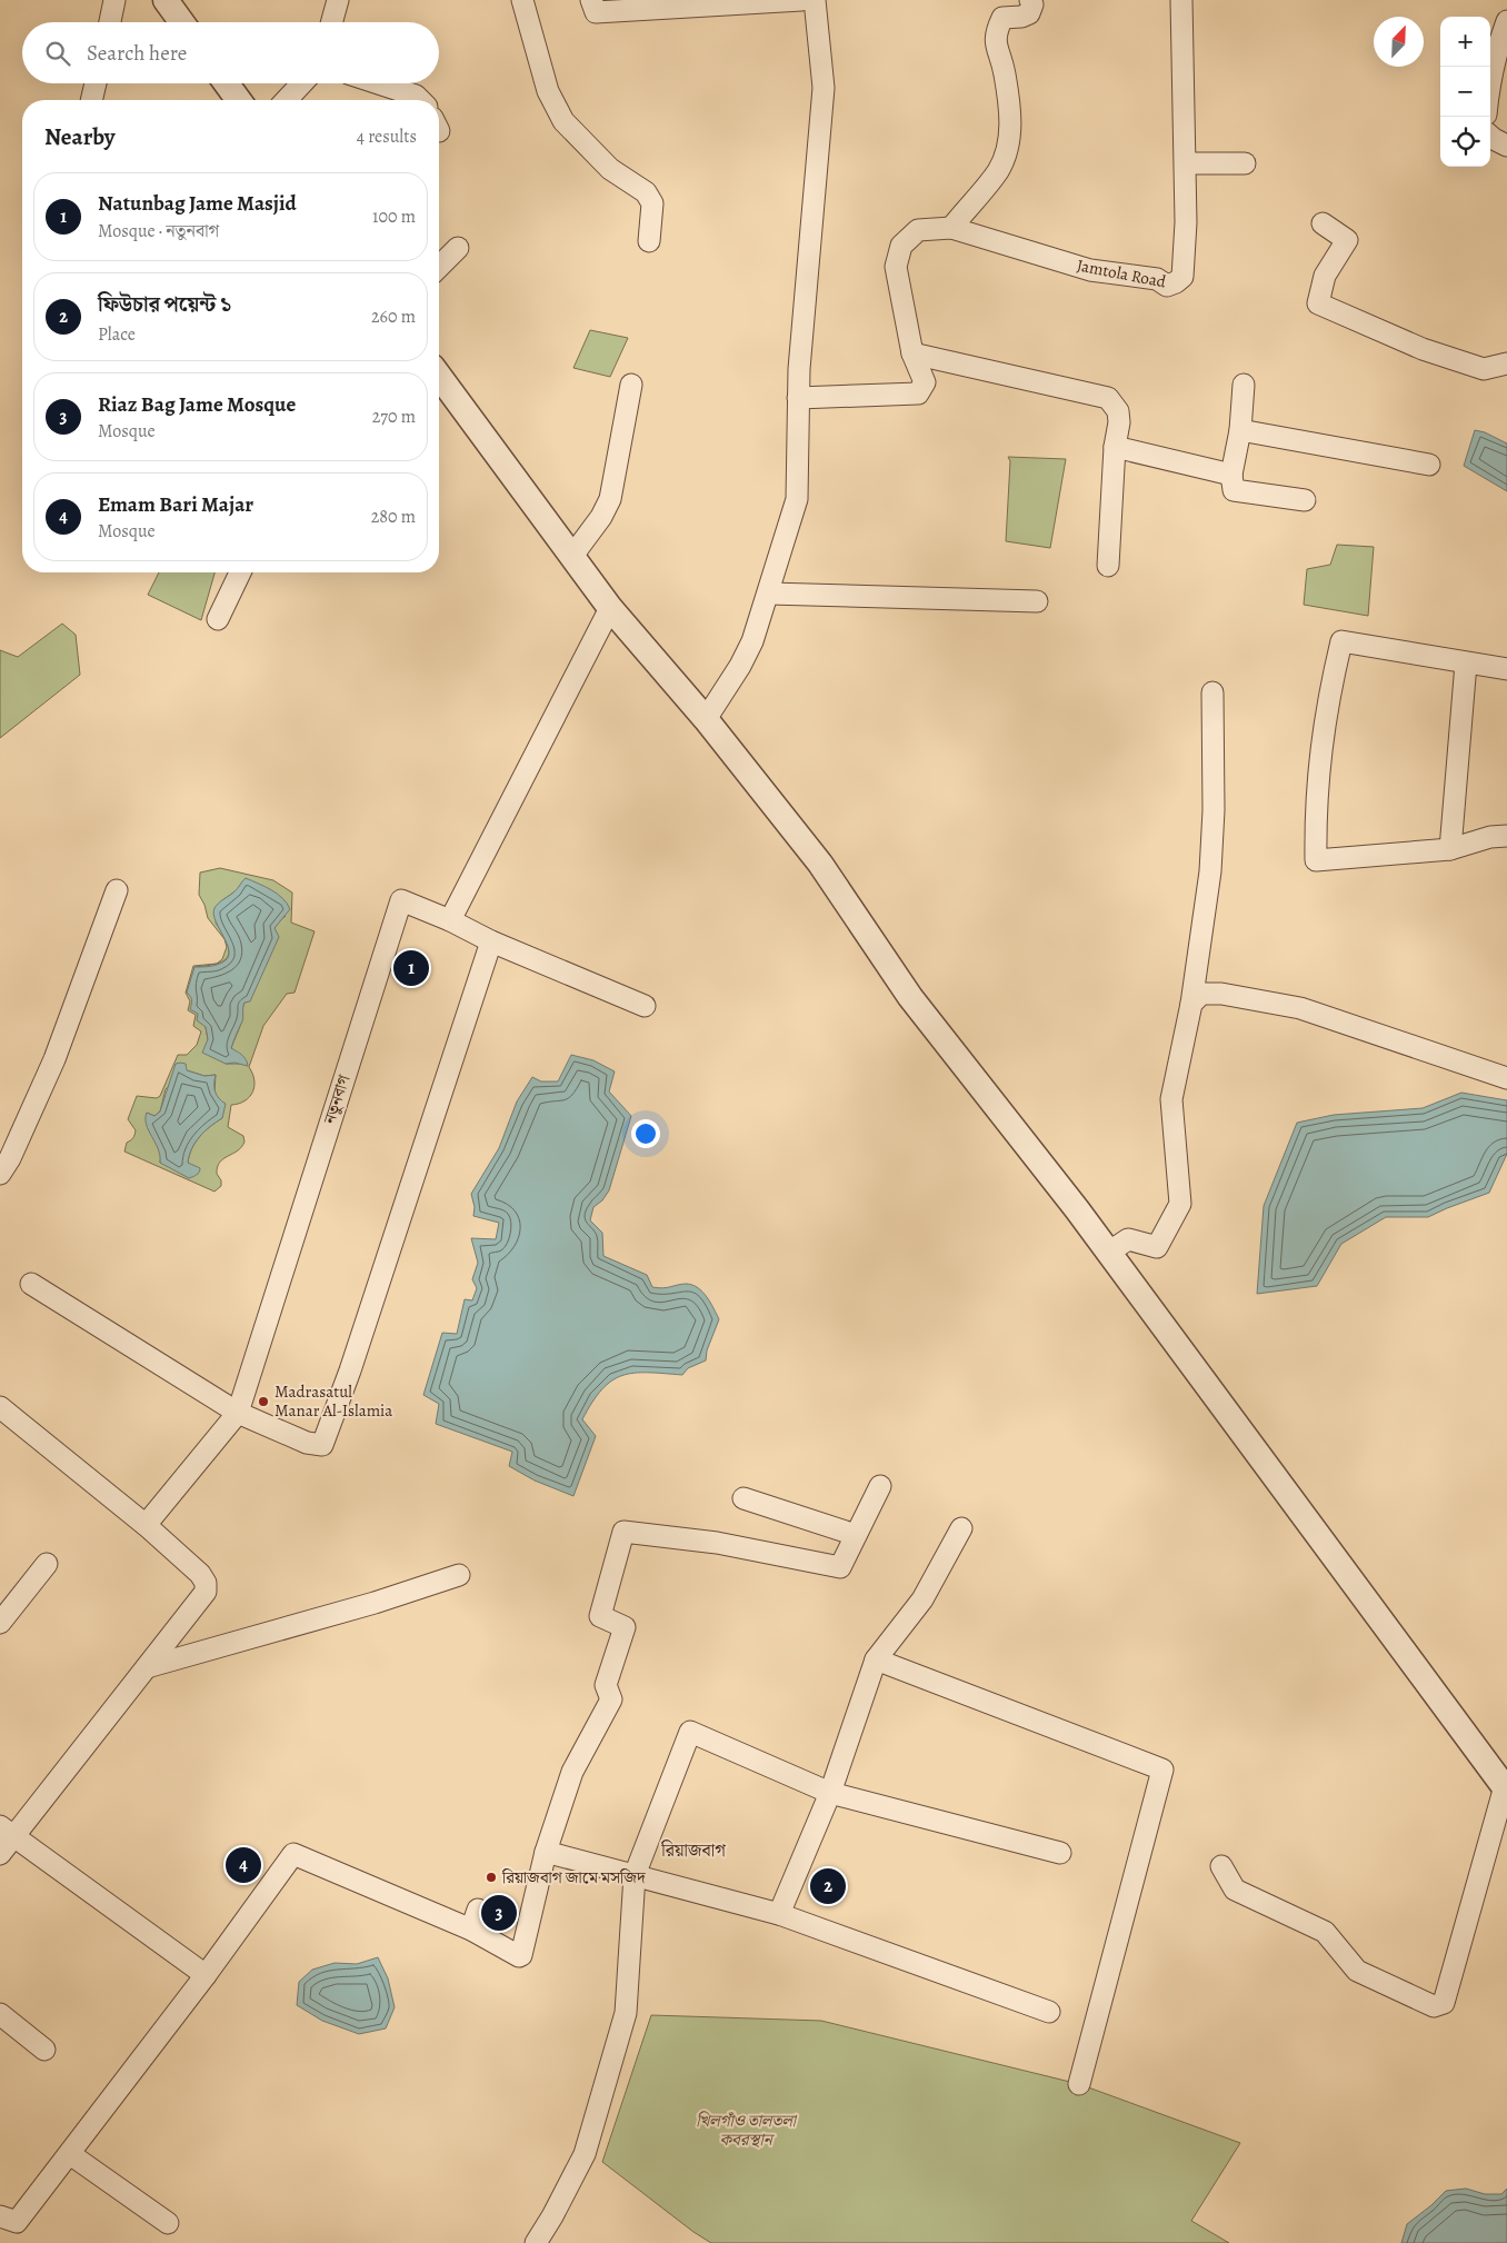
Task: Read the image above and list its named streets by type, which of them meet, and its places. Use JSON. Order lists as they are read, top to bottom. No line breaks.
{"streets":{"street":["Jamtola Road","নতুনবাগ"]},"districts":["রিয়াজবাগ"],"parks":["খিলগাঁও তালতলা কবরস্থান"],"places":["Madrasatul Manar Al-Islamia","রিয়াজবাগ জামে মসজিদ"],"north":"top right","page":{"map_buttons":["+","−"],"search":"Search here","heading":["Nearby","4 results"],"list":[{"mark":"1","name":"Natunbag Jame Masjid","note":"Mosque · নতুনবাগ","value":"100 m"},{"mark":"2","name":"ফিউচার পয়েন্ট ১","note":"Place","value":"260 m"},{"mark":"3","name":"Riaz Bag Jame Mosque","note":"Mosque","value":"270 m"},{"mark":"4","name":"Emam Bari Majar","note":"Mosque","value":"280 m"}],"pins":["1","4","2","3"]}}
